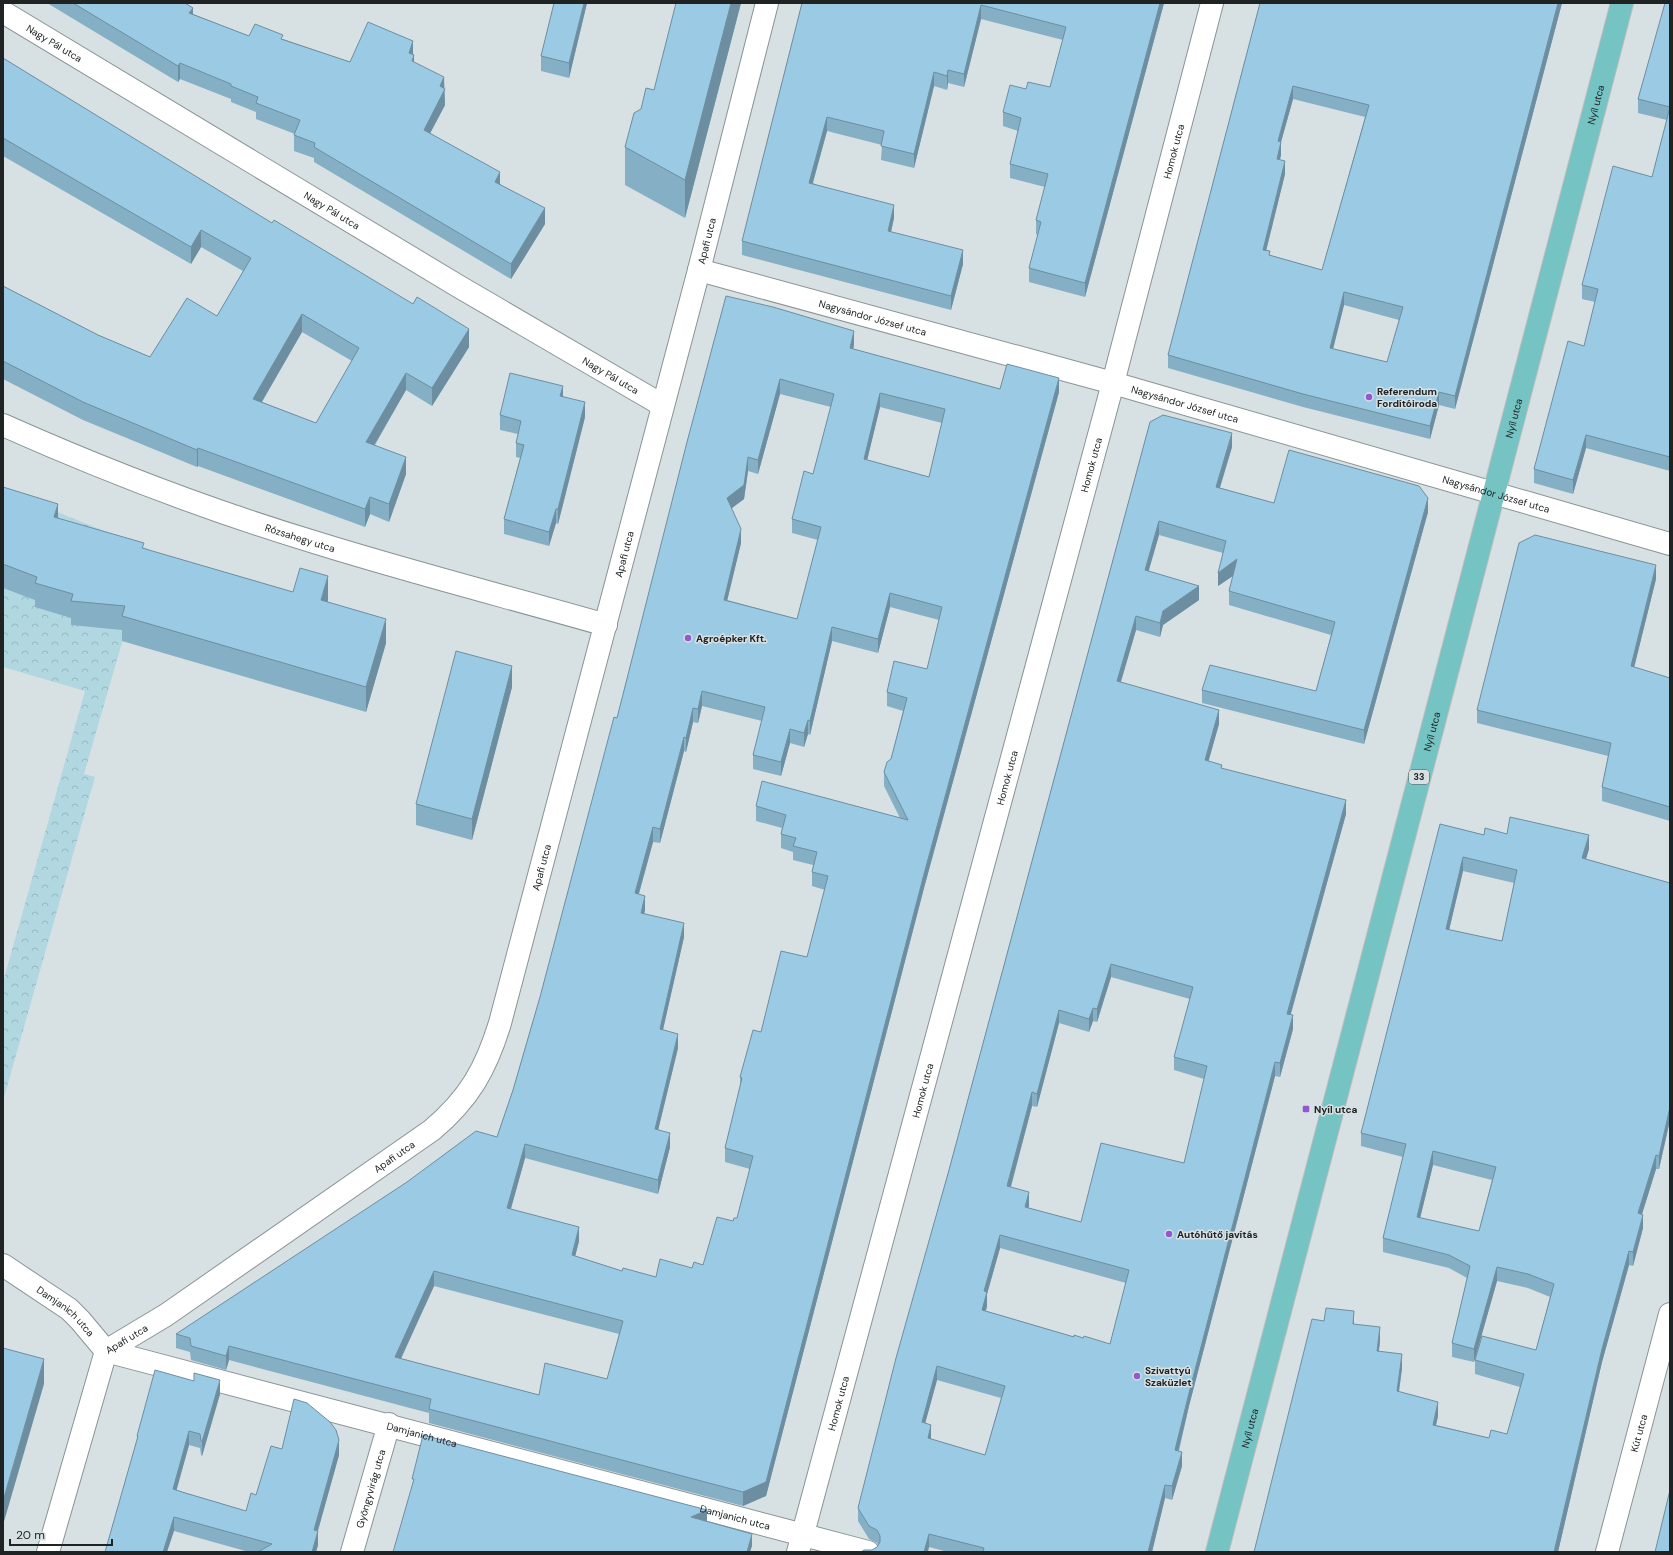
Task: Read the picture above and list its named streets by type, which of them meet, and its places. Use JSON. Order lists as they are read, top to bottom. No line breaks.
{"streets":{"main road":["Nyíl utca","33"],"street":["Nagy Pál utca","Homok utca","Apafi utca","Nagysándor József utca","Rózsahegy utca","Damjanich utca","Kút utca","Gyöngyvirág utca"]},"crossings":[["Nagy Pál utca","Apafi utca"],["Nyíl utca","Nagysándor József utca"],["Homok utca","Nagysándor József utca"],["Homok utca","Damjanich utca"],["Apafi utca","Nagysándor József utca"],["Apafi utca","Rózsahegy utca"],["Apafi utca","Damjanich utca"],["Damjanich utca","Gyöngyvirág utca"]],"places":{"other":["Referendum Fordítóiroda","Agroépker Kft.","Autóhűtő javítás","Szivattyú Szaküzlet"],"transit":["Nyíl utca"]},"scale_bar":"20 m"}
